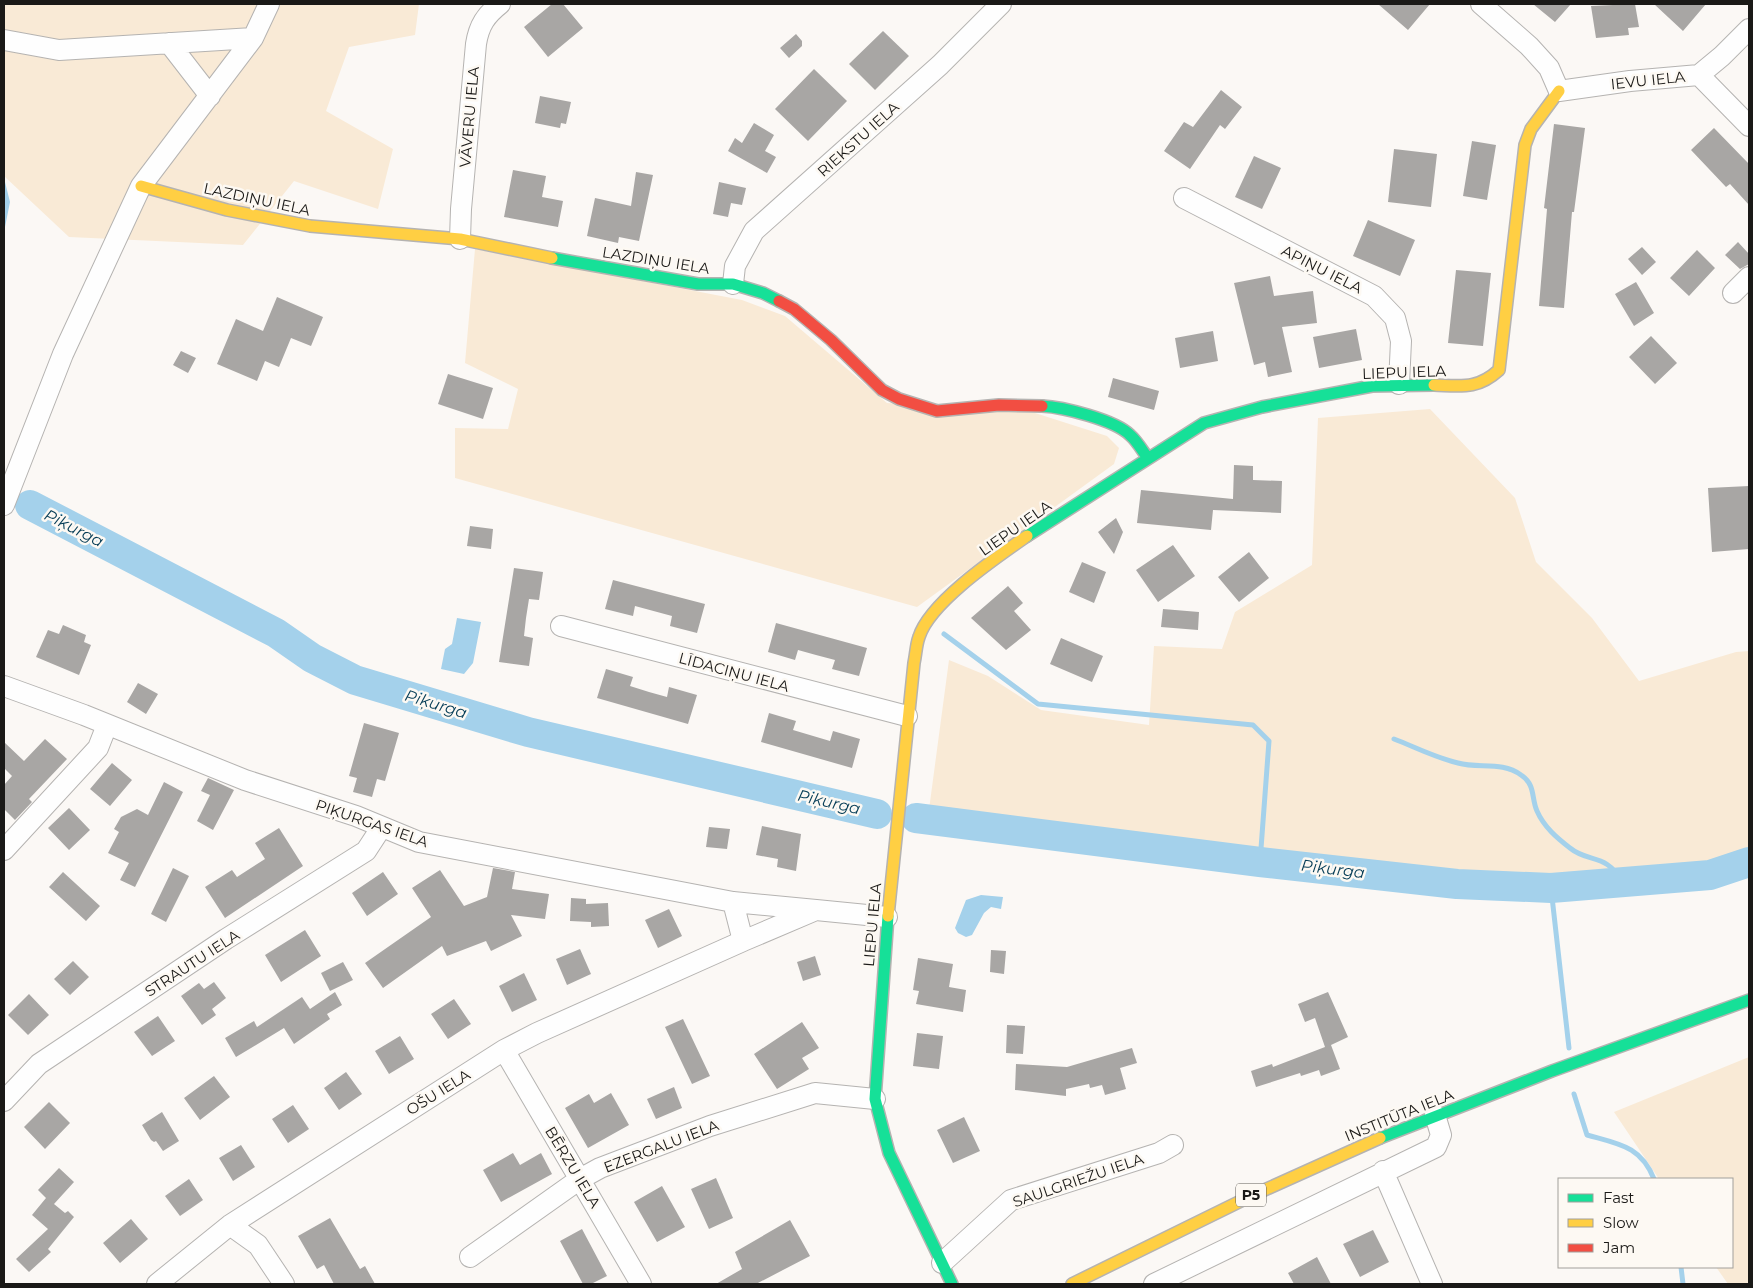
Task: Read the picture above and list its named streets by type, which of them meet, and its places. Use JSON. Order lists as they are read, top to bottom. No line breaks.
{"streets":{"street":["IEVU IELA","VĀVERU IELA","RIEKSTU IELA","LAZDIŅU IELA","APIŅU IELA","LIEPU IELA","LĪDACIŅU IELA","PIĶURGAS IELA","STRAUTU IELA","OŠU IELA","INSTITŪTA IELA","EZERGALU IELA","BĒRZU IELA","SAULGRIEŽU IELA","P5"]},"crossings":[["IEVU IELA","LIEPU IELA"],["VĀVERU IELA","LAZDIŅU IELA"],["RIEKSTU IELA","LAZDIŅU IELA"],["LAZDIŅU IELA","LIEPU IELA"],["APIŅU IELA","LIEPU IELA"],["LIEPU IELA","LĪDACIŅU IELA"],["LIEPU IELA","OŠU IELA"],["LIEPU IELA","EZERGALU IELA"],["LIEPU IELA","SAULGRIEŽU IELA"],["PIĶURGAS IELA","STRAUTU IELA"],["PIĶURGAS IELA","OŠU IELA"],["OŠU IELA","BĒRZU IELA"],["EZERGALU IELA","BĒRZU IELA"]],"water":["Piķurga"],"legend":["Fast","Slow","Jam"]}
